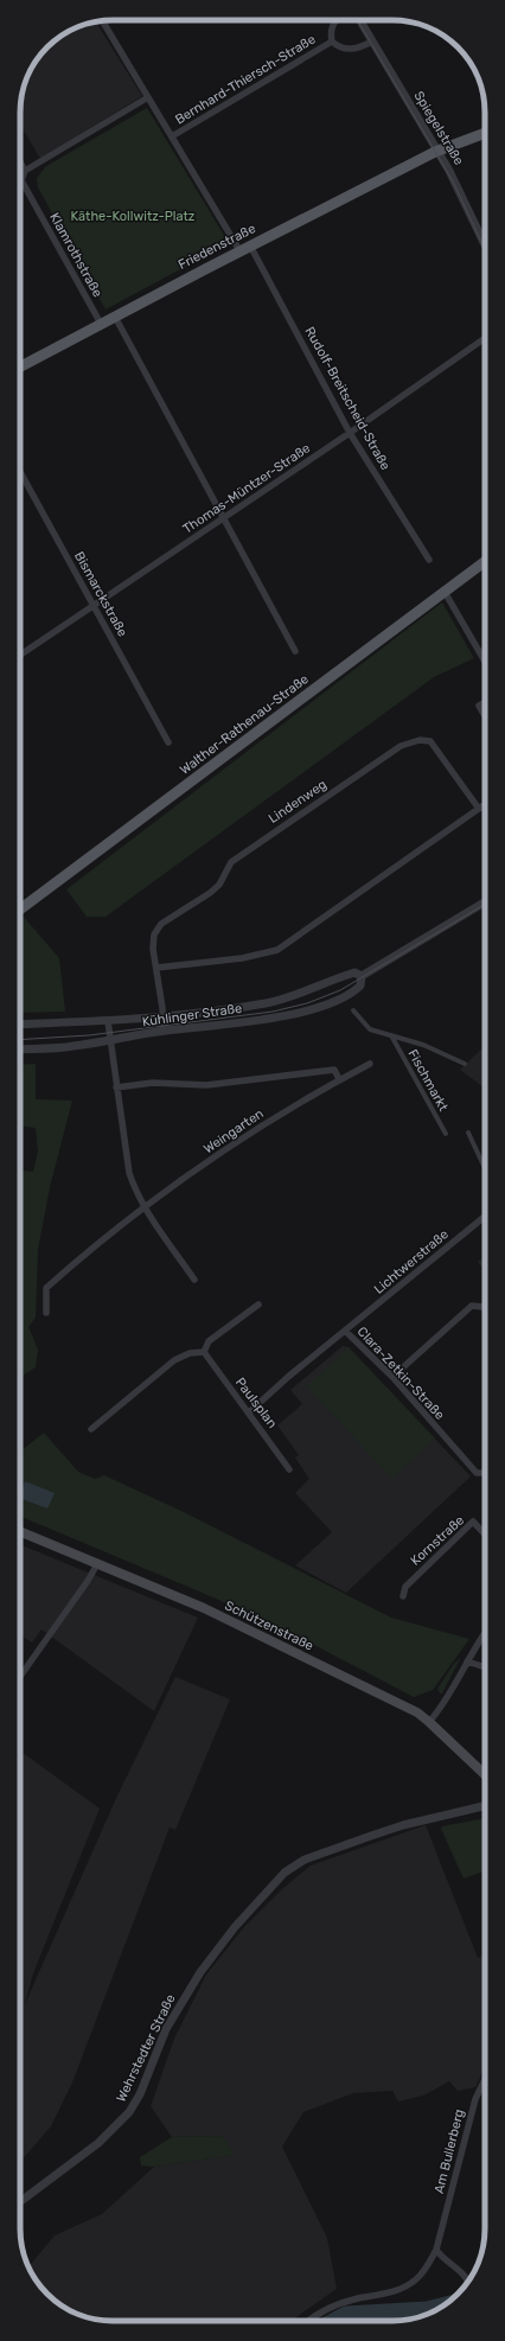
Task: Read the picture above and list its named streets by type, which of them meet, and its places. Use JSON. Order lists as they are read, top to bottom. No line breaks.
{"streets":{"main road":["Friedenstraße","Walther-Rathenau-Straße","Schützenstraße"],"street":["Bernhard-Thiersch-Straße","Spiegelstraße","Klamrothstraße","Rudolf-Breitscheid-Straße","Thomas-Müntzer-Straße","Bismarckstraße","Lindenweg","Kühlinger Straße","Fischmarkt","Weingarten","Lichtwerstraße","Clara-Zetkin-Straße","Paulsplan","Kornstraße","Wehrstedter Straße","Am Bullerberg"]},"crossings":[["Bernhard-Thiersch-Straße","Spiegelstraße"],["Bernhard-Thiersch-Straße","Rudolf-Breitscheid-Straße"],["Spiegelstraße","Friedenstraße"],["Friedenstraße","Klamrothstraße"],["Friedenstraße","Rudolf-Breitscheid-Straße"],["Rudolf-Breitscheid-Straße","Thomas-Müntzer-Straße"],["Thomas-Müntzer-Straße","Bismarckstraße"],["Lindenweg","Kühlinger Straße"],["Lichtwerstraße","Clara-Zetkin-Straße"],["Clara-Zetkin-Straße","Paulsplan"]],"parks":["Käthe-Kollwitz-Platz"]}
